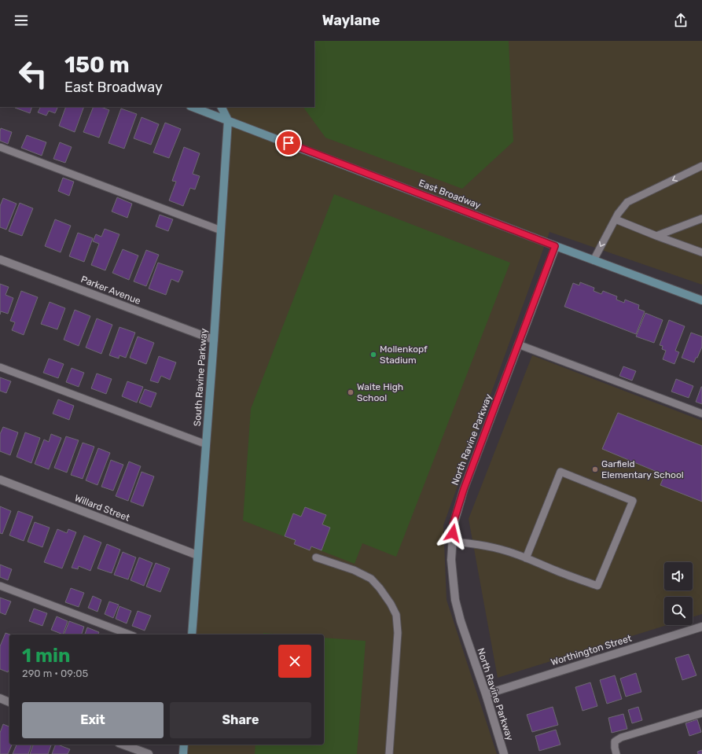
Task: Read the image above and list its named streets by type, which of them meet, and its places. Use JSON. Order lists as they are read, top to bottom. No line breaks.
{"streets":{"street":["East Broadway","Parker Avenue","South Ravine Parkway","North Ravine Parkway","Willard Street","Worthington Street"]},"crossings":[["East Broadway","South Ravine Parkway"],["East Broadway","North Ravine Parkway"],["Parker Avenue","South Ravine Parkway"],["South Ravine Parkway","Willard Street"],["North Ravine Parkway","Worthington Street"]],"places":["Mollenkopf Stadium","Waite High School","Garfield Elementary School"],"page":{"header":"Waylane","turn":["150 m","East Broadway"],"heading":["1 min","290 m · 09:05"],"buttons":["Exit","Share"]}}
